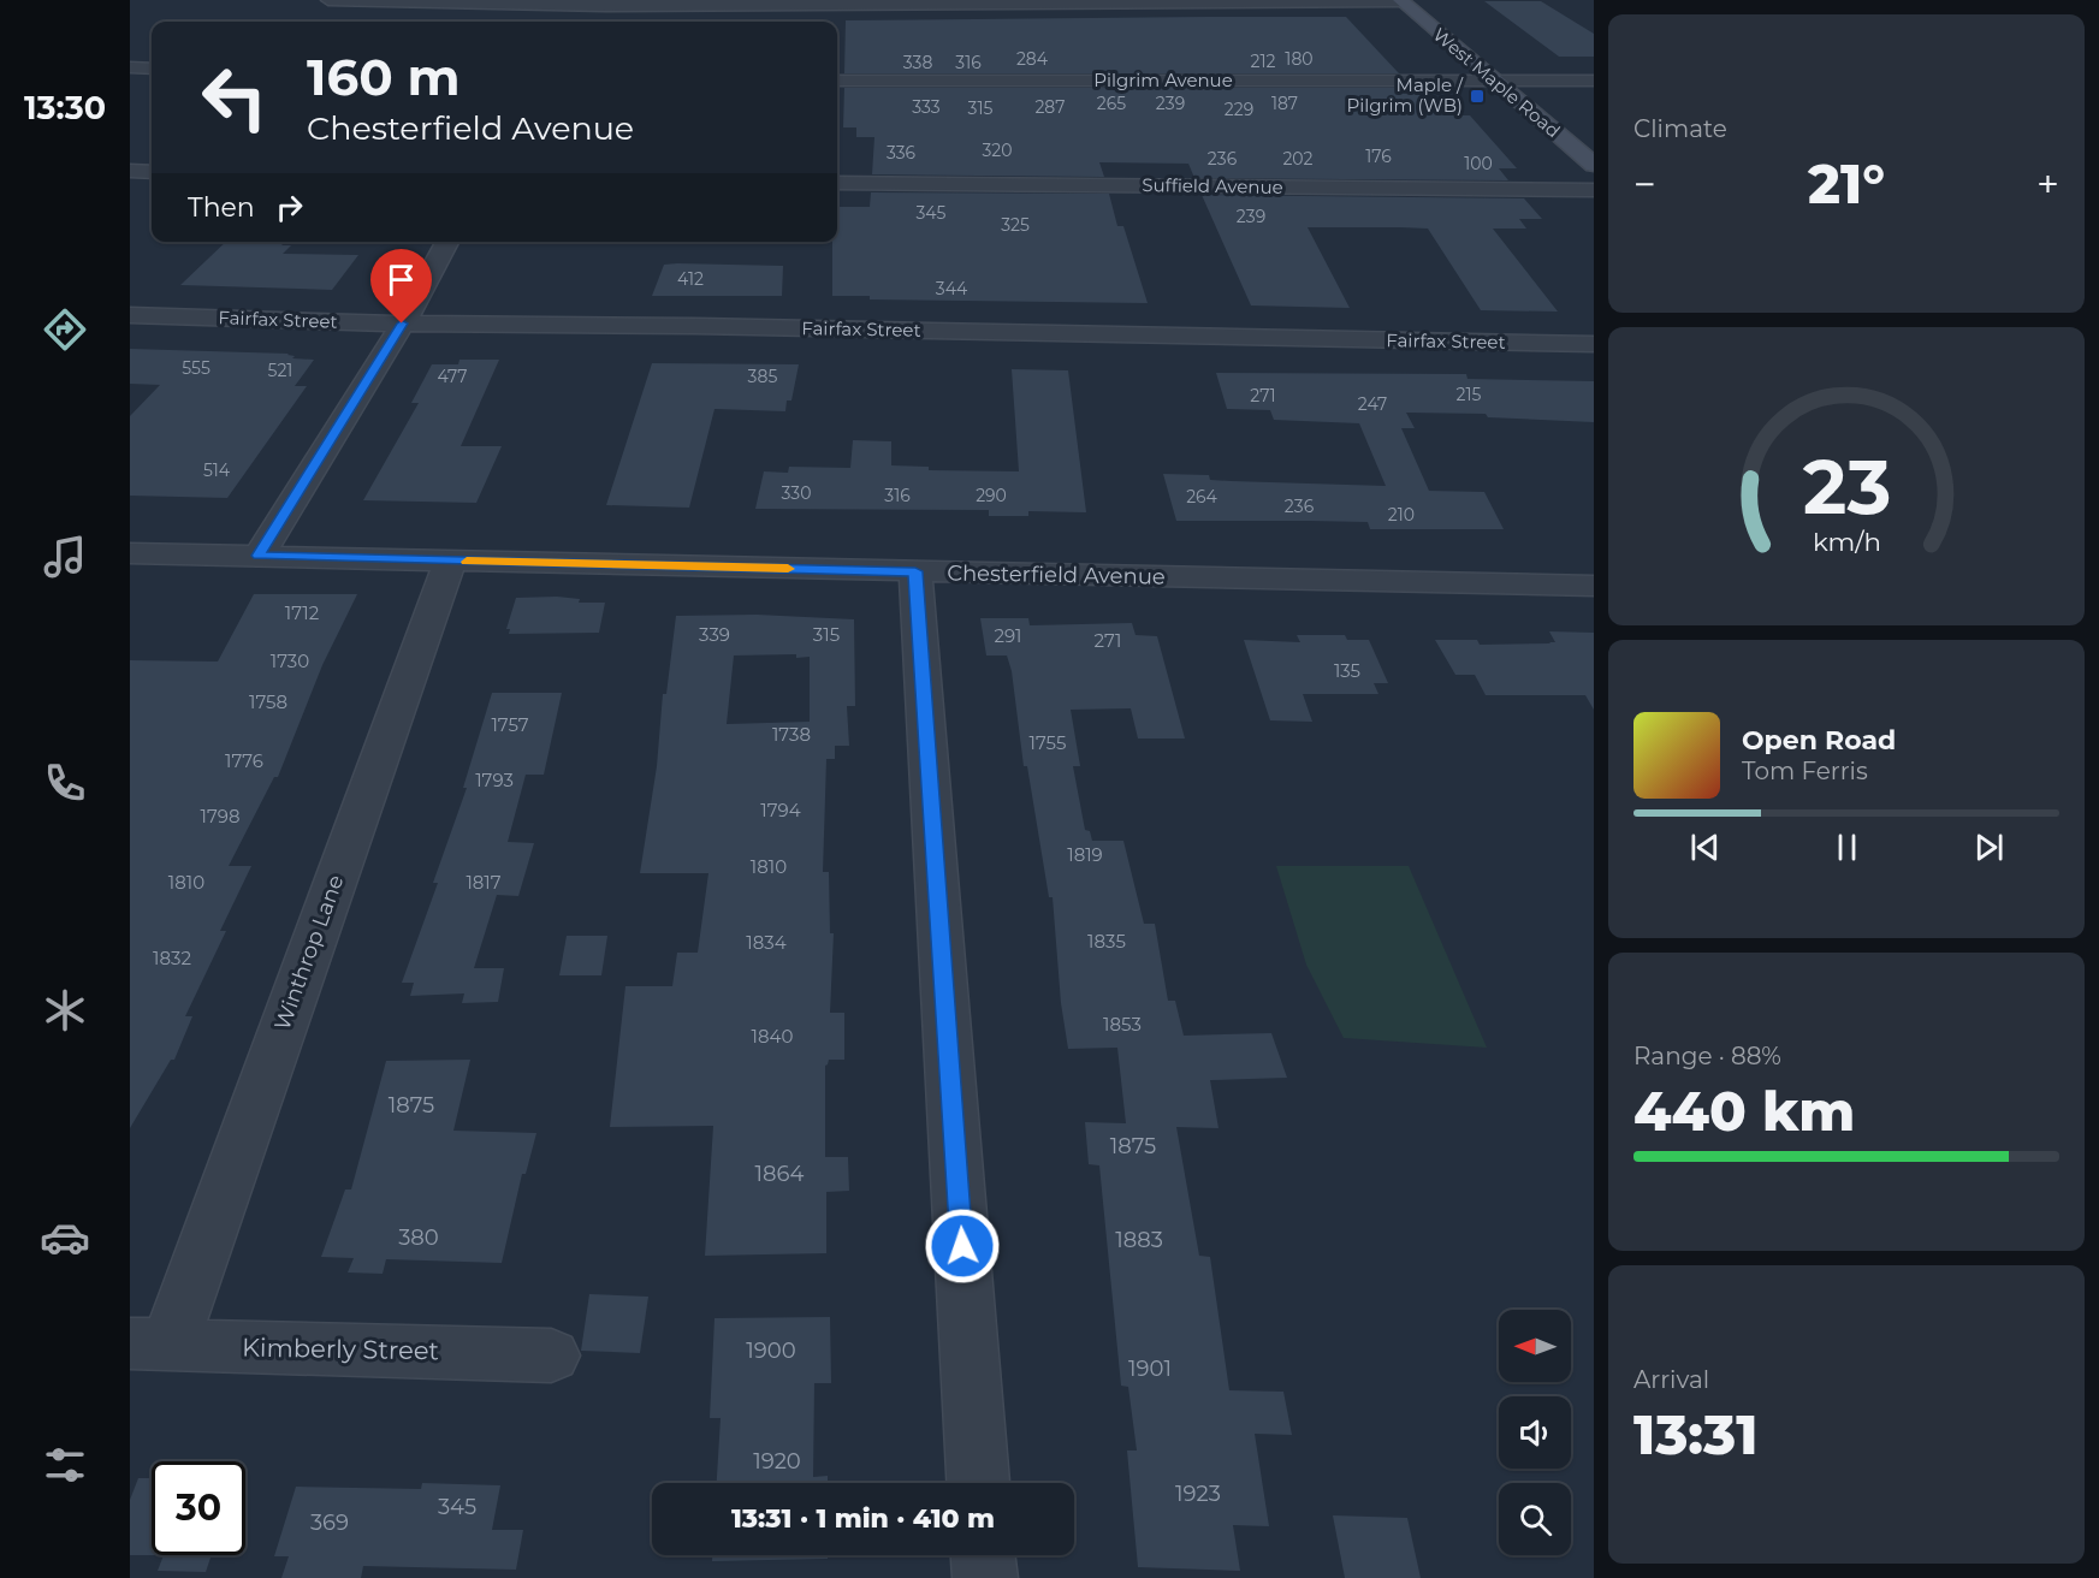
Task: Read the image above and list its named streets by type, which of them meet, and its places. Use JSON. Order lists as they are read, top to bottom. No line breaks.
{"streets":{"main road":["West Maple Road"],"street":["Pilgrim Avenue","Suffield Avenue","Fairfax Street","Chesterfield Avenue","Winthrop Lane","Kimberly Street"]},"crossings":[["Pilgrim Avenue","West Maple Road"],["Chesterfield Avenue","Winthrop Lane"],["Winthrop Lane","Kimberly Street"]],"places":{"transit":["Maple / Pilgrim (WB)"]},"house_numbers":["284","180","212","338","316","265","239","187","333","287","315","229","320","336","176","236","202","100","345","239","325","412","344","555","521","477","385","215","271","247","514","330","316","290","264","236","210","1712","339","315","291","271","1730","135","1758","1757","1738","1755","1776","1793","1794","1798","1819","1810","1810","1817","1835","1834","1832","1853","1840","1875","1875","1864","380","1883","1900","1901","1920","1923","345","369"],"north":"left","page":{"tabs":"13:30","tile":["Climate",["Range · 88%","440 km"],["Arrival","13:31"]],"turn":["160 m","Chesterfield Avenue"],"heat":["−","21°","+"],"then":"Then","song":["Open Road","Tom Ferris"],"limit":"30","trip":"13:31 · 1 min · 410 m","gauge":["23","km/h"]}}
